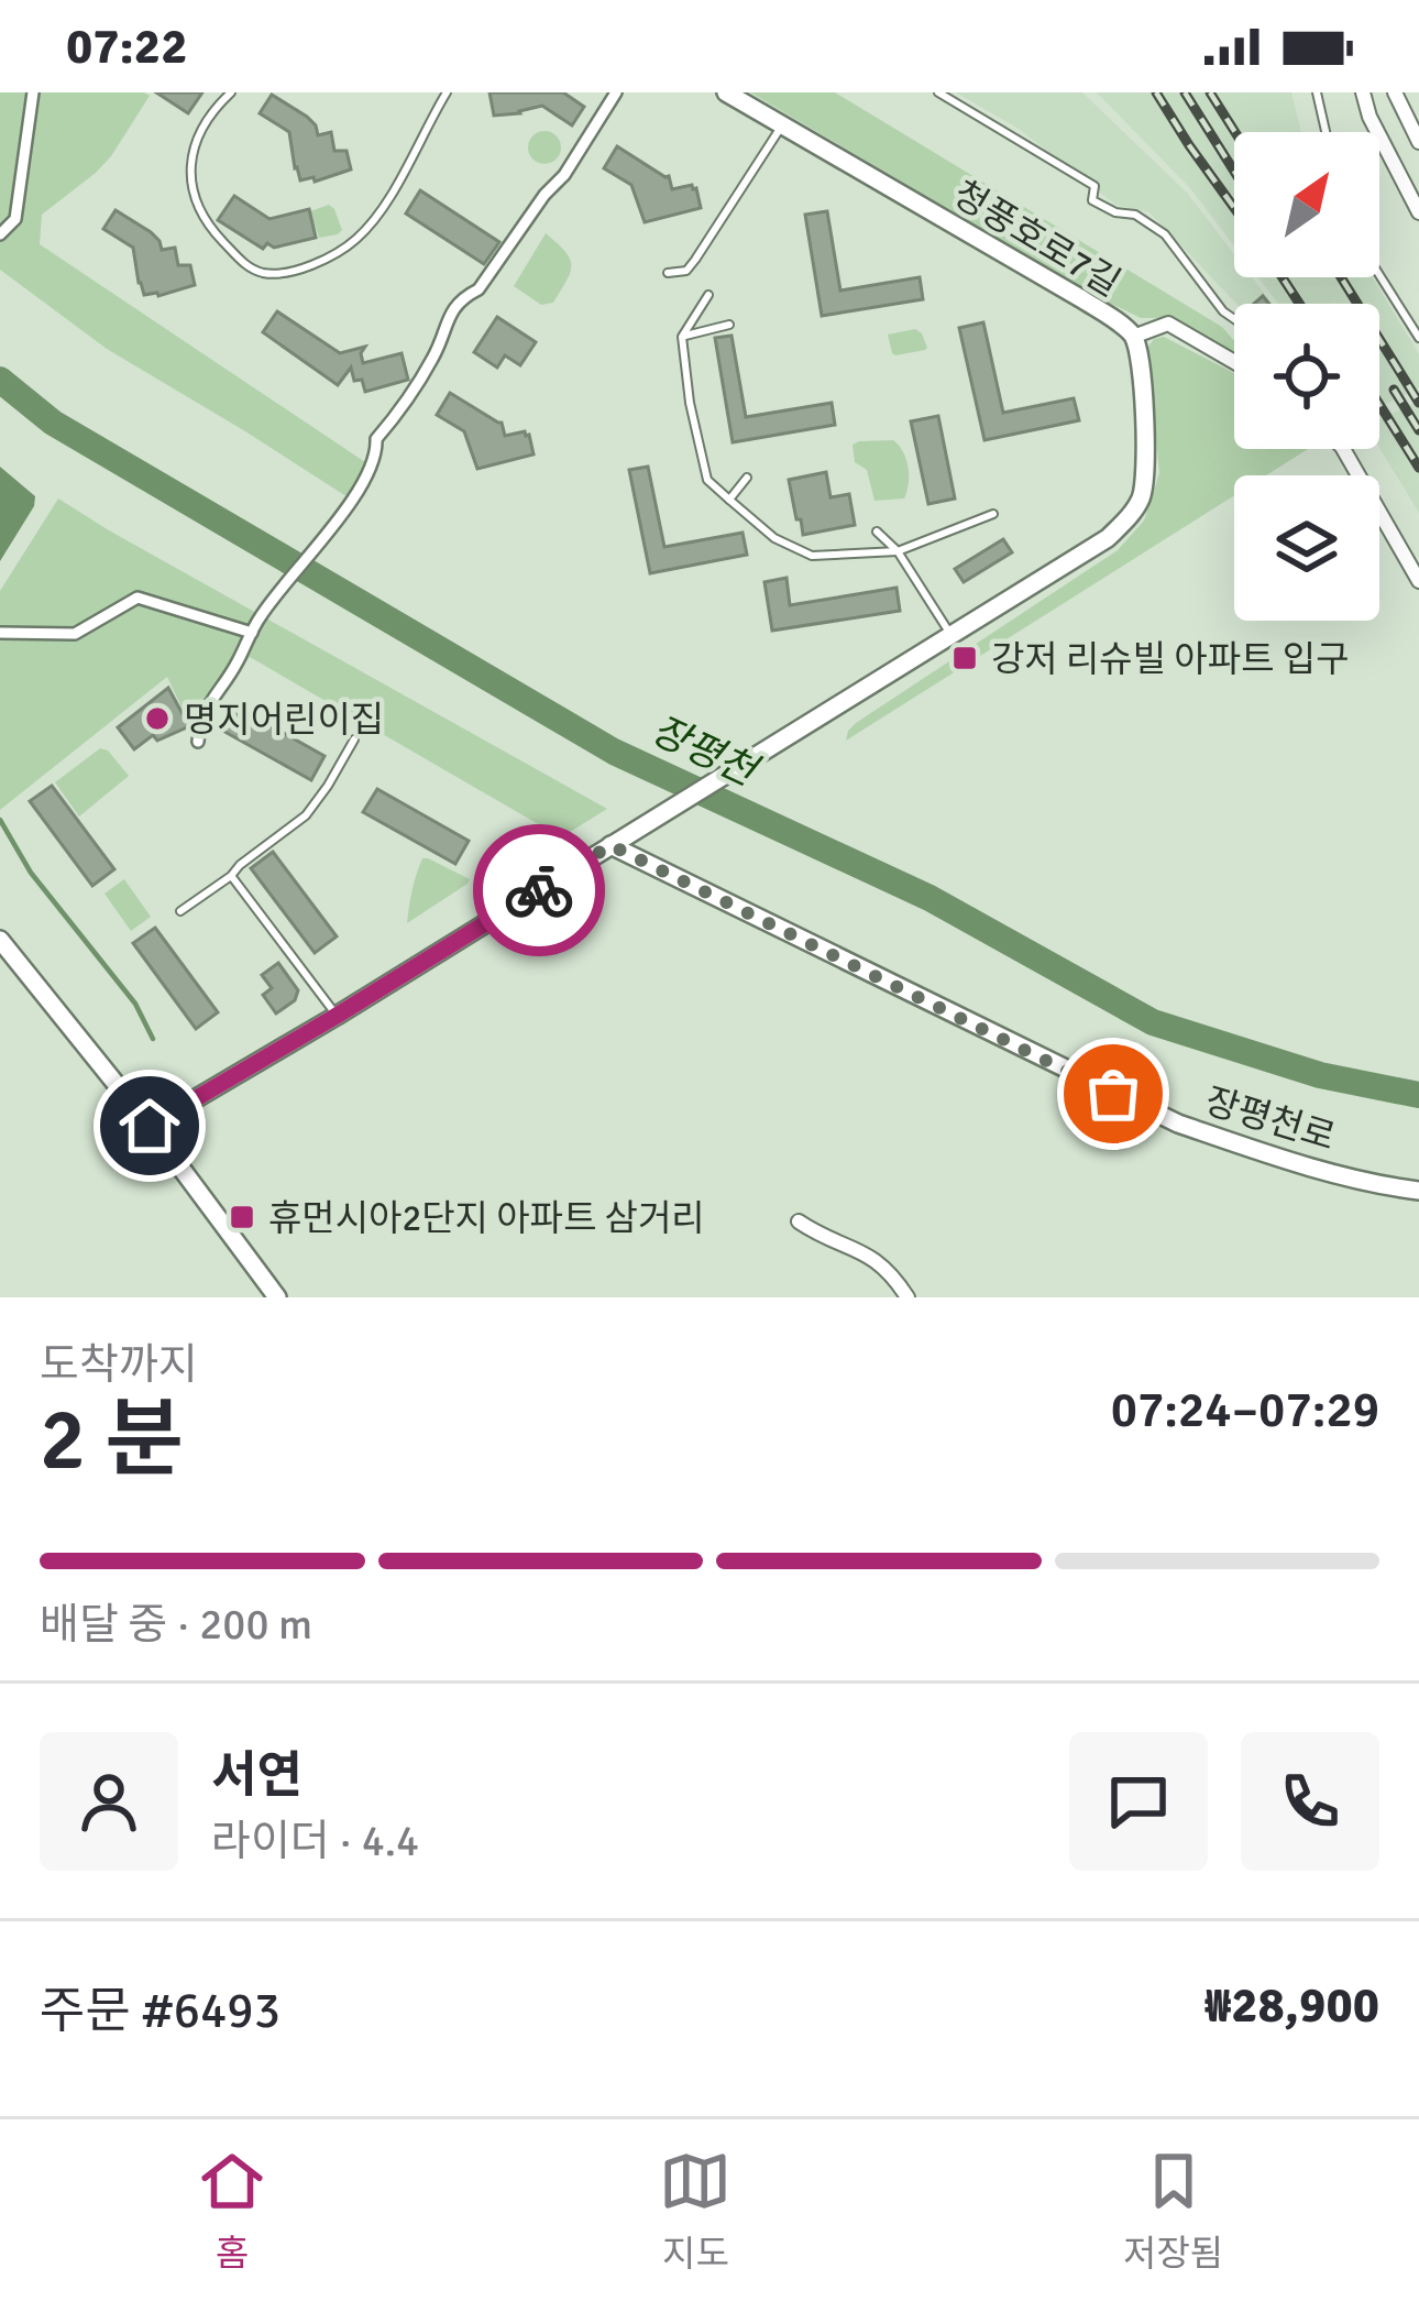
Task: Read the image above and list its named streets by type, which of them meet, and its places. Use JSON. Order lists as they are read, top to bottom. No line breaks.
{"streets":{"street":["청풍호로7길","장평천로"]},"crossings":[["청풍호로7길","장평천로"]],"water":["장평천"],"places":{"transit":["강저 리슈빌 아파트 입구","휴먼시아2단지 아파트 삼거리"],"other":["명지어린이집"]},"north":"top right","page":{"status":"07:22","heading":["2 분","도착까지","07:24–07:29"],"panel":["서연","라이더 · 4.4","주문 #6493","₩28,900"],"bar":"배달 중 · 200 m","tabs":["홈","지도","저장됨"]}}
